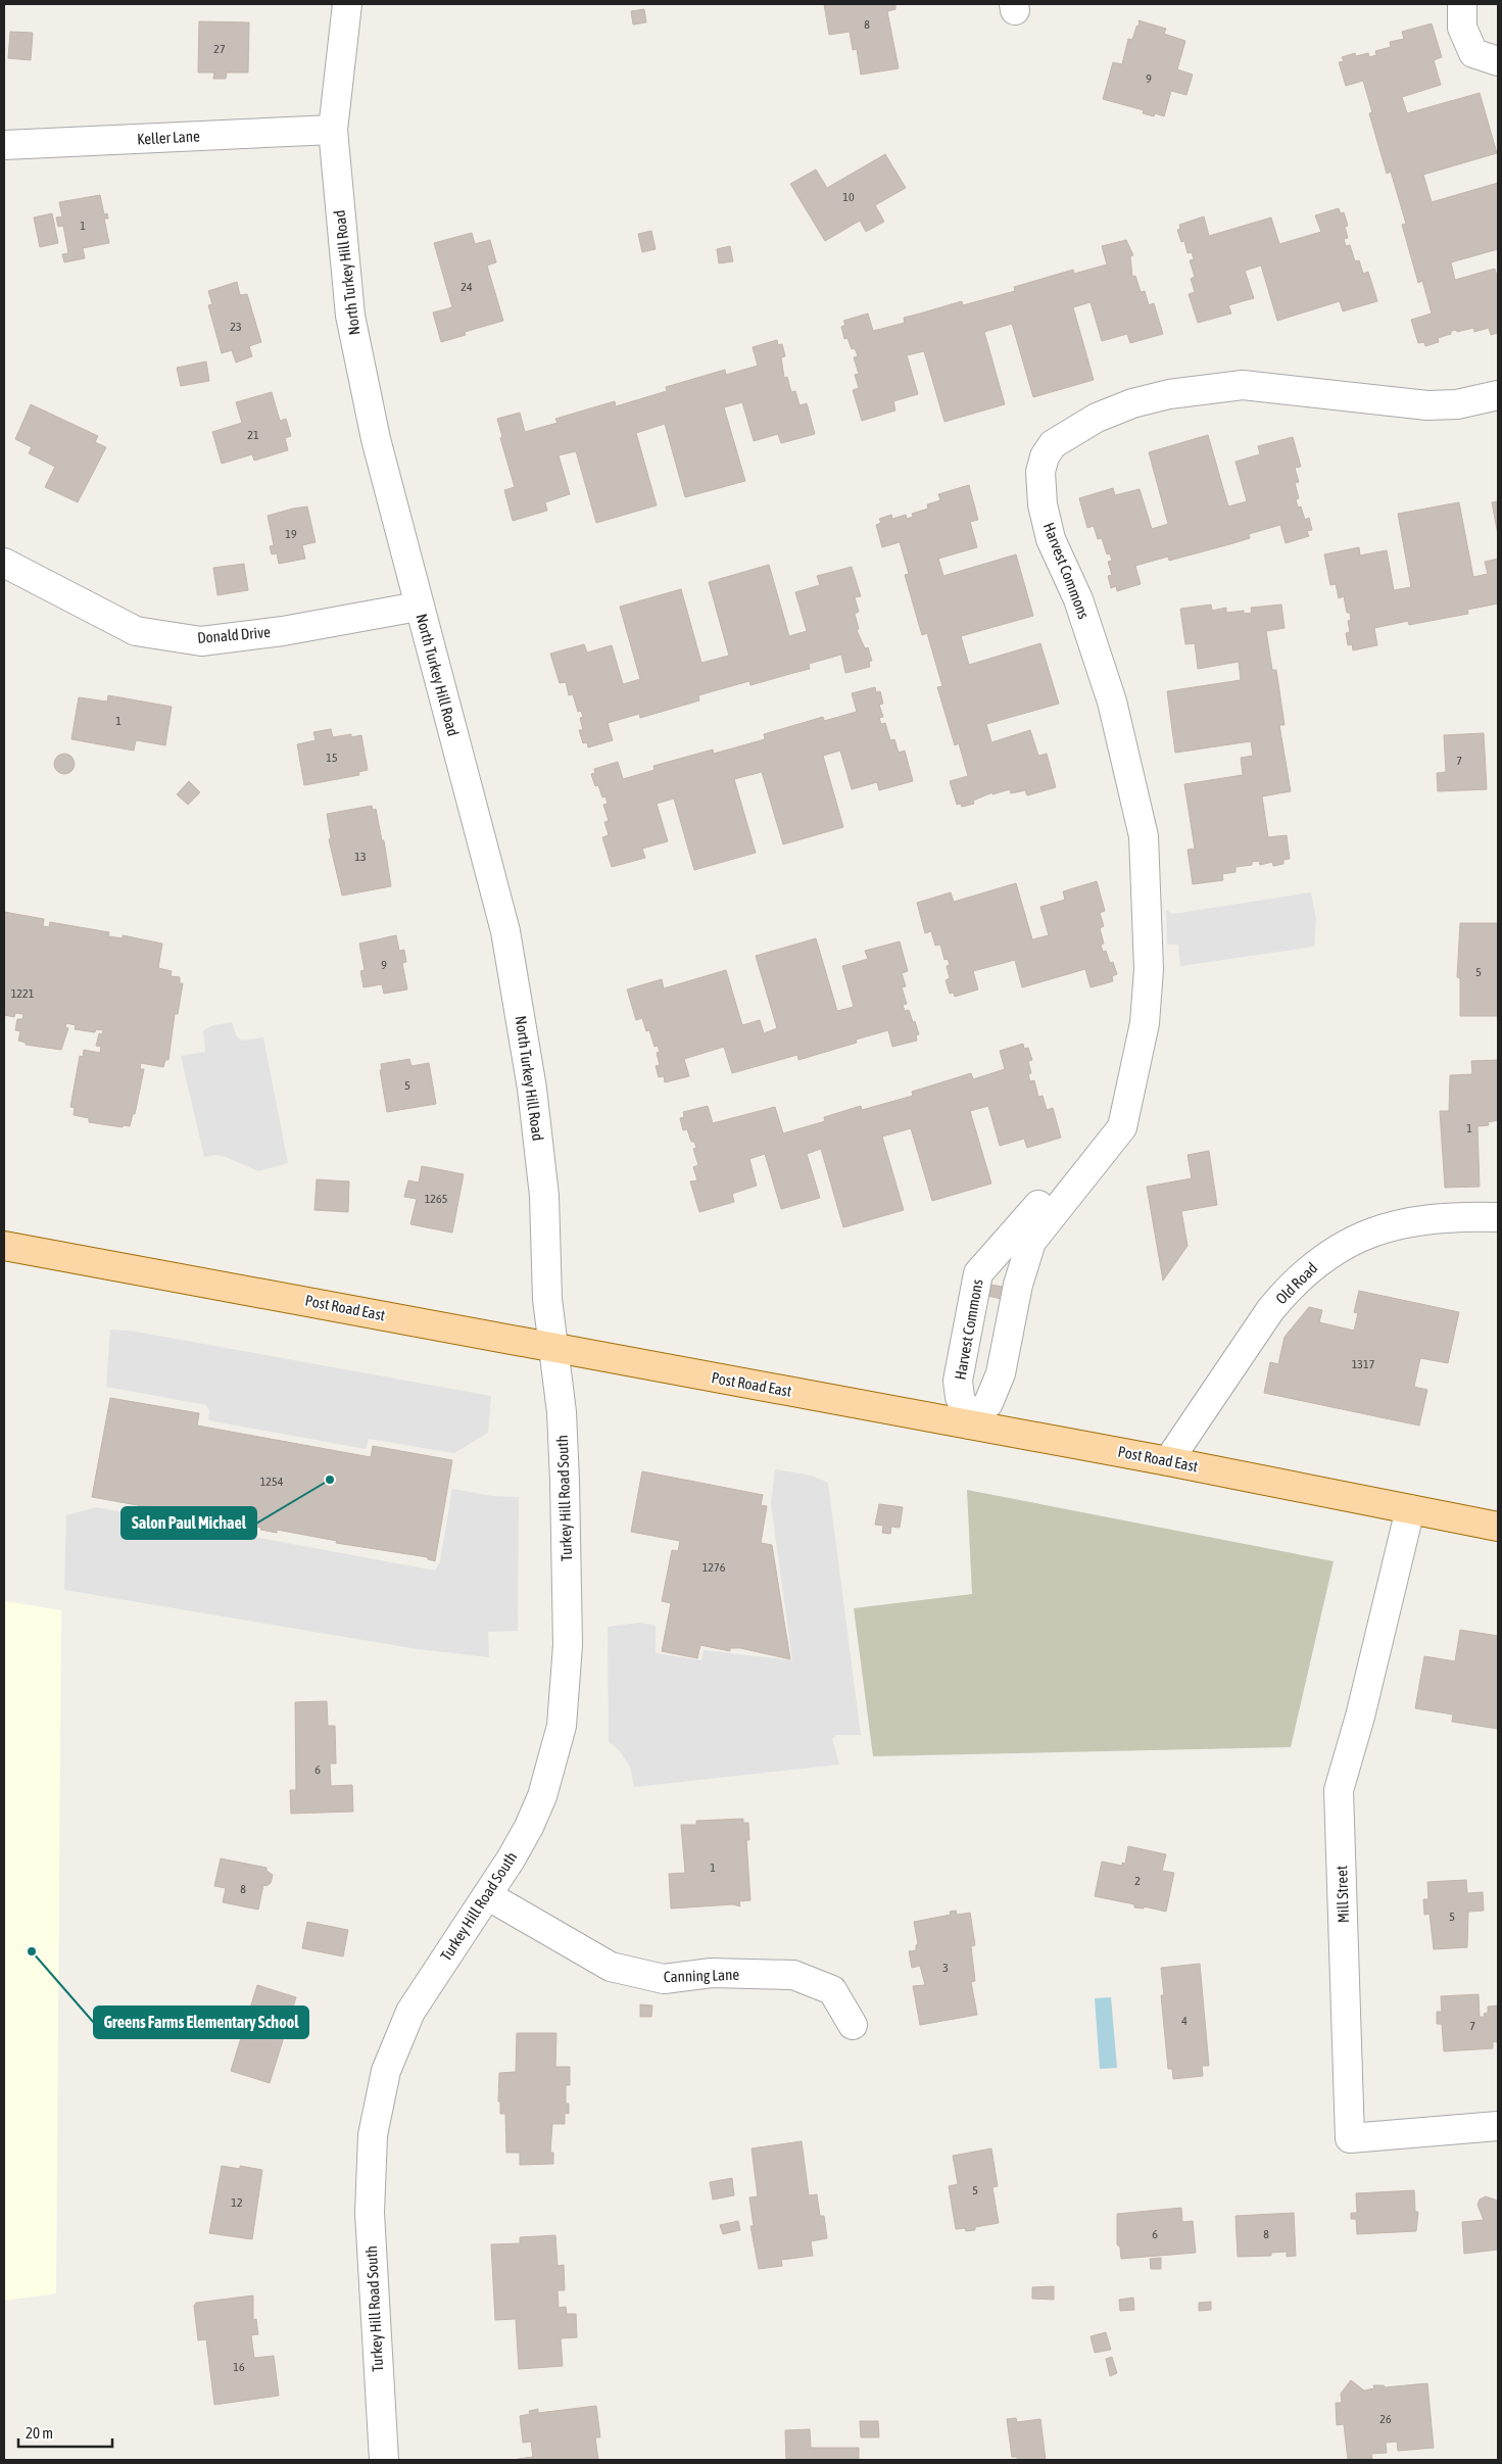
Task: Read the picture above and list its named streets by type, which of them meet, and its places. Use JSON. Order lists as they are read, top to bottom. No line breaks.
{"streets":{"main road":["Post Road East"],"street":["Keller Lane","North Turkey Hill Road","Harvest Commons","Donald Drive","Old Road","Turkey Hill Road South","Mill Street","Canning Lane"]},"crossings":[["Keller Lane","North Turkey Hill Road"],["North Turkey Hill Road","Donald Drive"],["North Turkey Hill Road","Post Road East"],["North Turkey Hill Road","Turkey Hill Road South"],["Harvest Commons","Post Road East"],["Old Road","Post Road East"],["Post Road East","Turkey Hill Road South"],["Post Road East","Mill Street"],["Turkey Hill Road South","Canning Lane"]],"places":["Salon Paul Michael","Greens Farms Elementary School"],"house_numbers":["8","27","9","10","1","24","23","21","19","1","15","7","13","9","5","1221","5","1","1265","1317","1254","1276","6","1","2","8","5","3","4","7","5","12","6","8","16","26"],"scale_bar":"20 m"}
